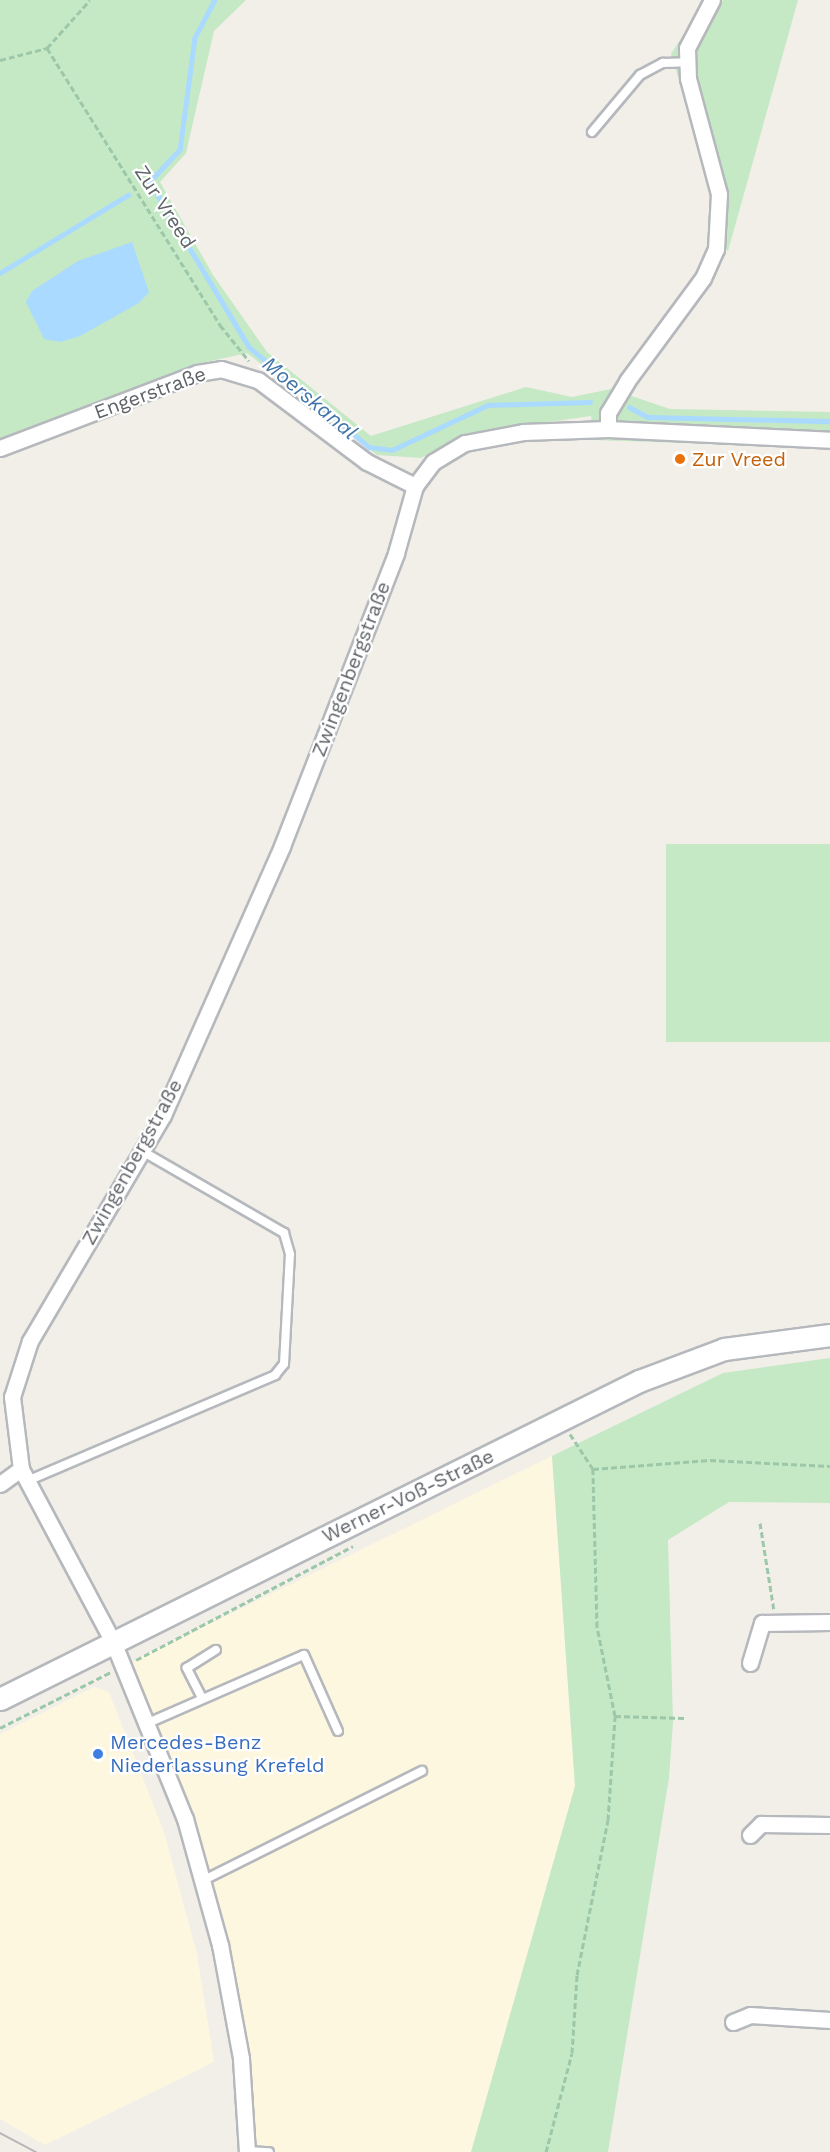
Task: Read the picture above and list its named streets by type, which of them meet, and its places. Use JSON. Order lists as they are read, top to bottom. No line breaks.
{"streets":{"main road":["Werner-Voß-Straße"],"street":["Engerstraße","Zwingenbergstraße"],"path":["Zur Vreed"]},"crossings":[["Zur Vreed","Engerstraße"],["Engerstraße","Zwingenbergstraße"],["Zwingenbergstraße","Werner-Voß-Straße"]],"water":["Moerskanal"],"places":["Zur Vreed","Mercedes-Benz Niederlassung Krefeld"]}
